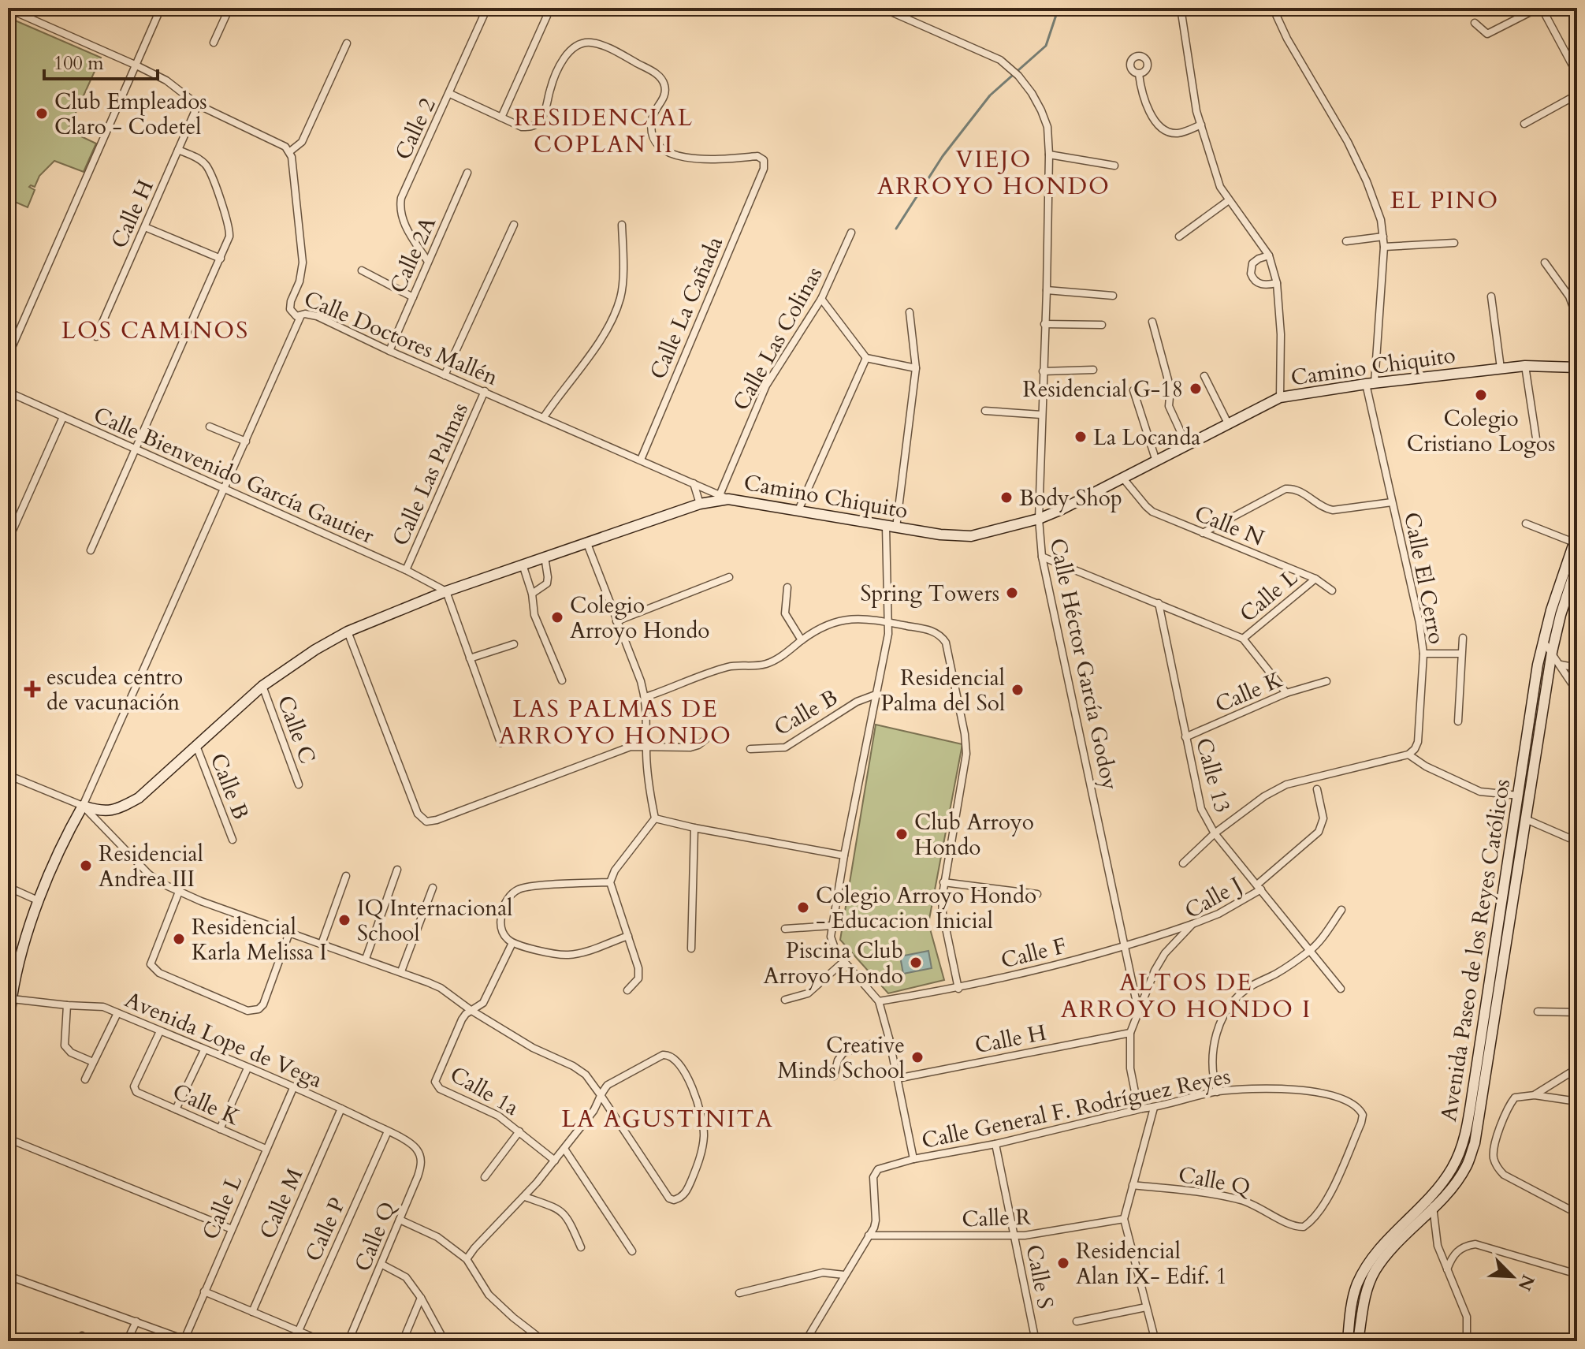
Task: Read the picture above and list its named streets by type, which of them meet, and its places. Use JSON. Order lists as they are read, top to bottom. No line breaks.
{"streets":{"main road":["Camino Chiquito","Avenida Paseo de los Reyes Católicos"],"street":["Calle 2","Calle H","Calle 2A","Calle La Cañada","Calle Doctores Mallén","Calle Las Colinas","Calle Las Palmas","Calle Bienvenido García Gautier","Calle N","Calle El Cerro","Calle L","Calle Héctor García Godoy","Calle K","Calle B","Calle C","Calle 13","Calle J","Calle F","Avenida Lope de Vega","Calle 1a","Calle General F. Rodríguez Reyes","Calle Q","Calle M","Calle R","Calle P","Calle S"]},"crossings":[["Calle 2","Calle 2A"],["Calle H","Calle J"],["Calle 2A","Calle Doctores Mallén"],["Calle La Cañada","Calle Doctores Mallén"],["Calle Doctores Mallén","Calle Las Colinas"],["Calle Doctores Mallén","Camino Chiquito"],["Calle Doctores Mallén","Calle Las Palmas"],["Calle Las Colinas","Camino Chiquito"],["Camino Chiquito","Calle Bienvenido García Gautier"],["Camino Chiquito","Calle N"],["Camino Chiquito","Calle El Cerro"],["Camino Chiquito","Calle Héctor García Godoy"],["Camino Chiquito","Calle B"],["Camino Chiquito","Calle C"],["Calle Las Palmas","Calle Bienvenido García Gautier"],["Calle N","Calle L"],["Calle L","Calle K"],["Calle L","Avenida Lope de Vega"],["Calle Héctor García Godoy","Calle J"],["Calle Héctor García Godoy","Calle F"],["Calle K","Calle 13"],["Calle K","Avenida Lope de Vega"],["Calle 13","Calle J"],["Calle J","Calle F"],["Calle J","Calle General F. Rodríguez Reyes"],["Avenida Lope de Vega","Calle Q"],["Avenida Lope de Vega","Calle M"],["Avenida Lope de Vega","Calle P"],["Calle General F. Rodríguez Reyes","Calle Q"],["Calle General F. Rodríguez Reyes","Calle R"],["Calle General F. Rodríguez Reyes","Calle S"],["Calle R","Calle S"]],"districts":["RESIDENCIAL COPLAN II","VIEJO ARROYO HONDO","EL PINO","LOS CAMINOS","LAS PALMAS DE ARROYO HONDO","ALTOS DE ARROYO HONDO I","LA AGUSTINITA"],"places":{"other":["Club Empleados Claro - Codetel","Residencial G-18","Colegio Cristiano Logos","La Locanda","Body Shop","Spring Towers","Colegio Arroyo Hondo","Residencial Palma del Sol","Club Arroyo Hondo","Residencial Andrea III","Colegio Arroyo Hondo - Educacion Inicial","IQ Internacional School","Residencial Karla Melissa I","Piscina Club Arroyo Hondo","Creative Minds School","Residencial Alan IX- Edif. 1"],"health":["escudea centro de vacunación"]},"scale_bar":"100 m","north":"bottom right"}
